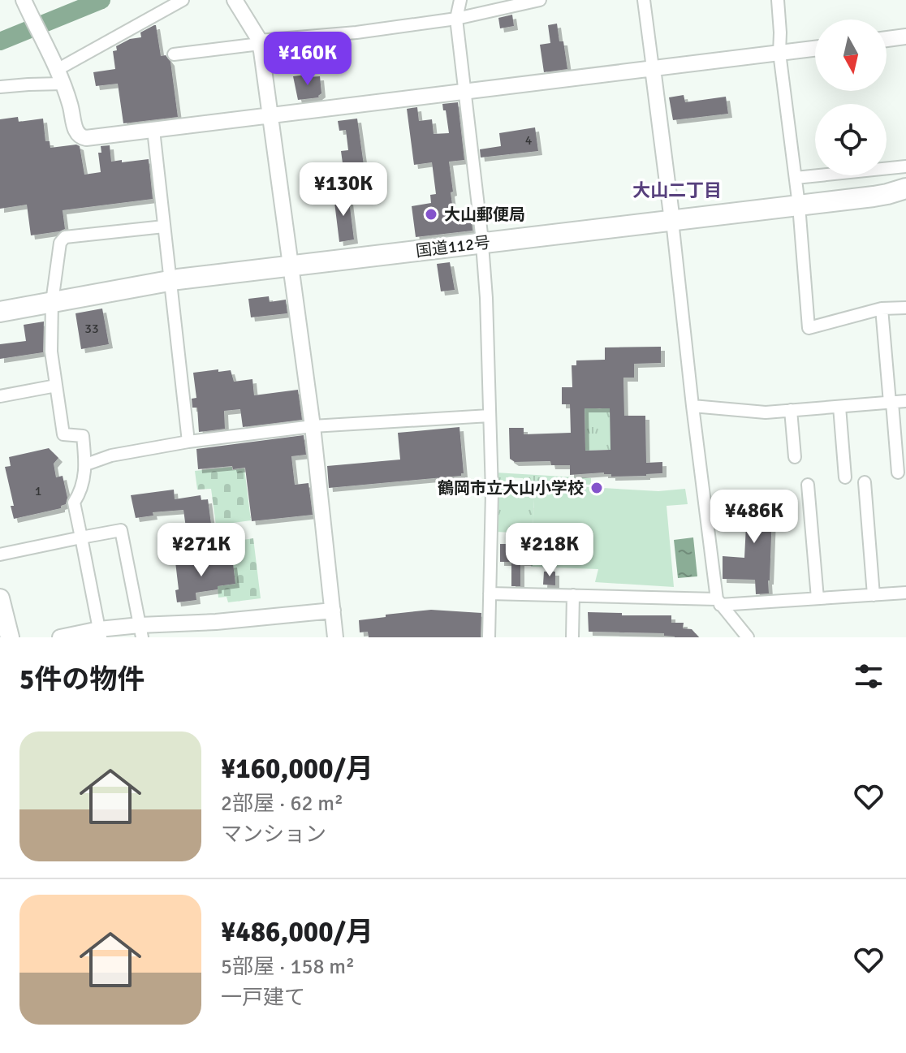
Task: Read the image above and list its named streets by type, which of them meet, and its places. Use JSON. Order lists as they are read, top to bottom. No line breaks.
{"streets":{"highway":["国道112号"]},"districts":["大山二丁目"],"places":["大山郵便局","鶴岡市立大山小学校"],"house_numbers":["4","33","1"],"north":"bottom","page":{"price":["¥160K","¥130K","¥486K","¥271K","¥218K"],"heading":"5件の物件","list":[{"name":"¥160,000/月","note":"2部屋 · 62 m² · マンション"},{"name":"¥486,000/月","note":"5部屋 · 158 m² · 一戸建て"}]}}
